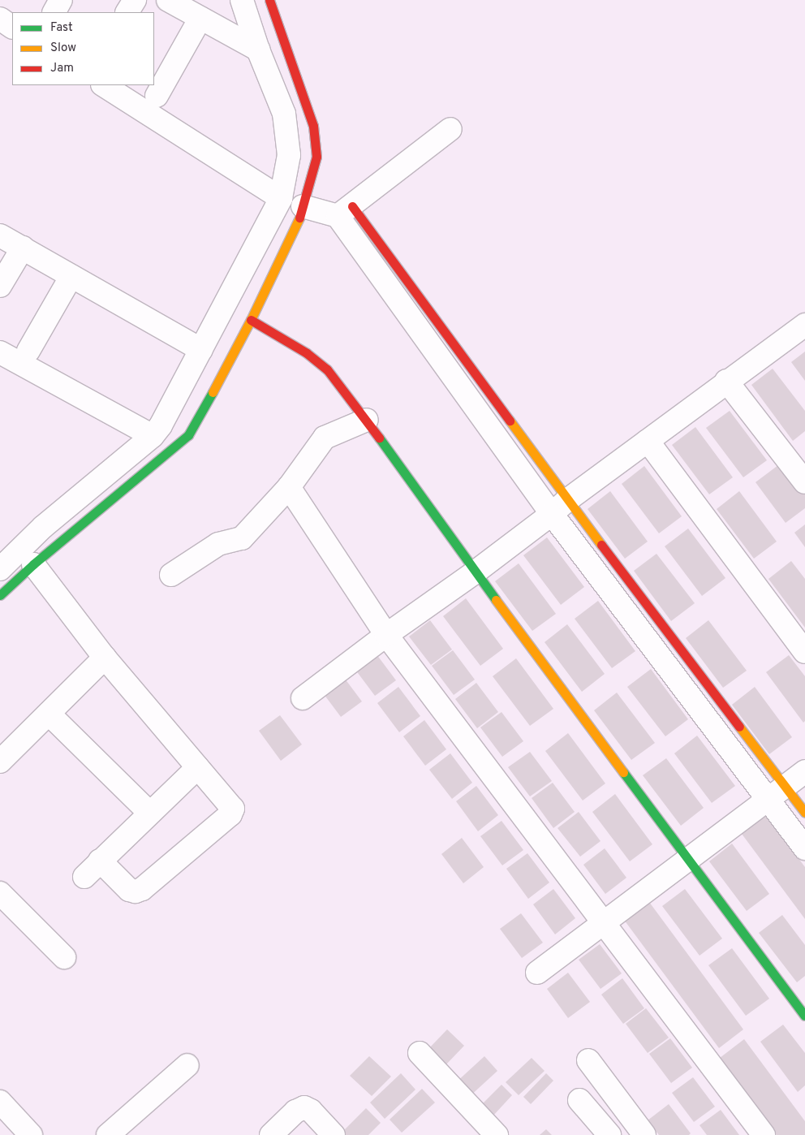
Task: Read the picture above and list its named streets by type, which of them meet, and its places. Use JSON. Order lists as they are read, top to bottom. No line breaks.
{"legend":["Fast","Slow","Jam"]}
